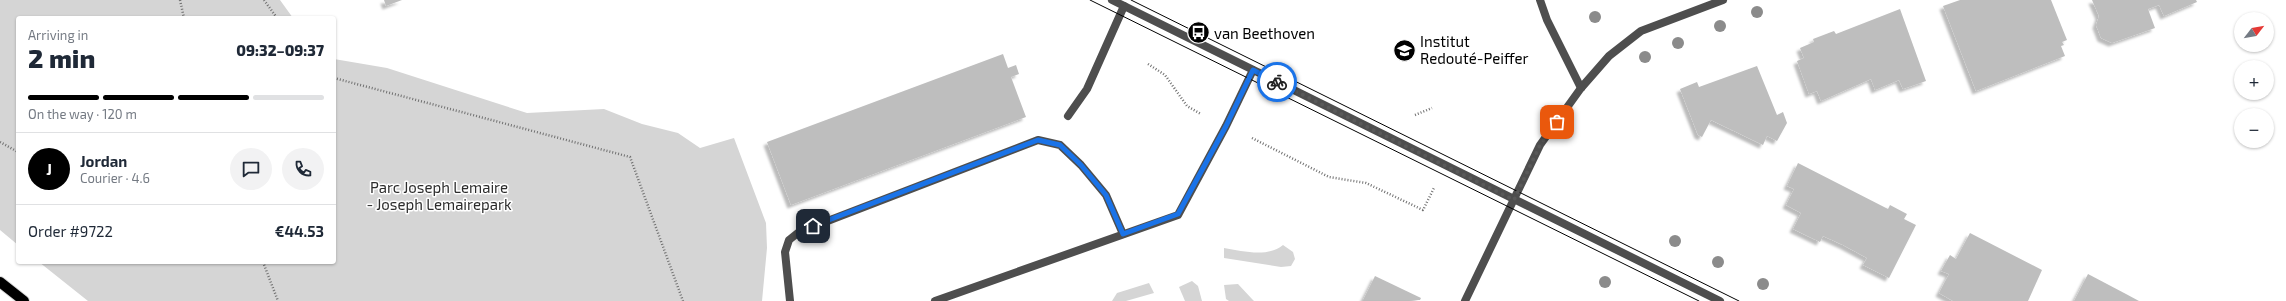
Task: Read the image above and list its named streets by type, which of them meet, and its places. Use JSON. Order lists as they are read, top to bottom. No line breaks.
{"parks":["Parc Joseph Lemaire - Joseph Lemairepark"],"places":{"bus stop":["van Beethoven"],"school or university":["Institut Redouté-Peiffer"]},"north":"top right","page":{"map_buttons":["+","−"],"heading":["2 min","Arriving in","09:32–09:37"],"panel":["Jordan","Courier · 4.6","Order #9722","€44.53"],"bar":"On the way · 120 m","round":"J"}}
